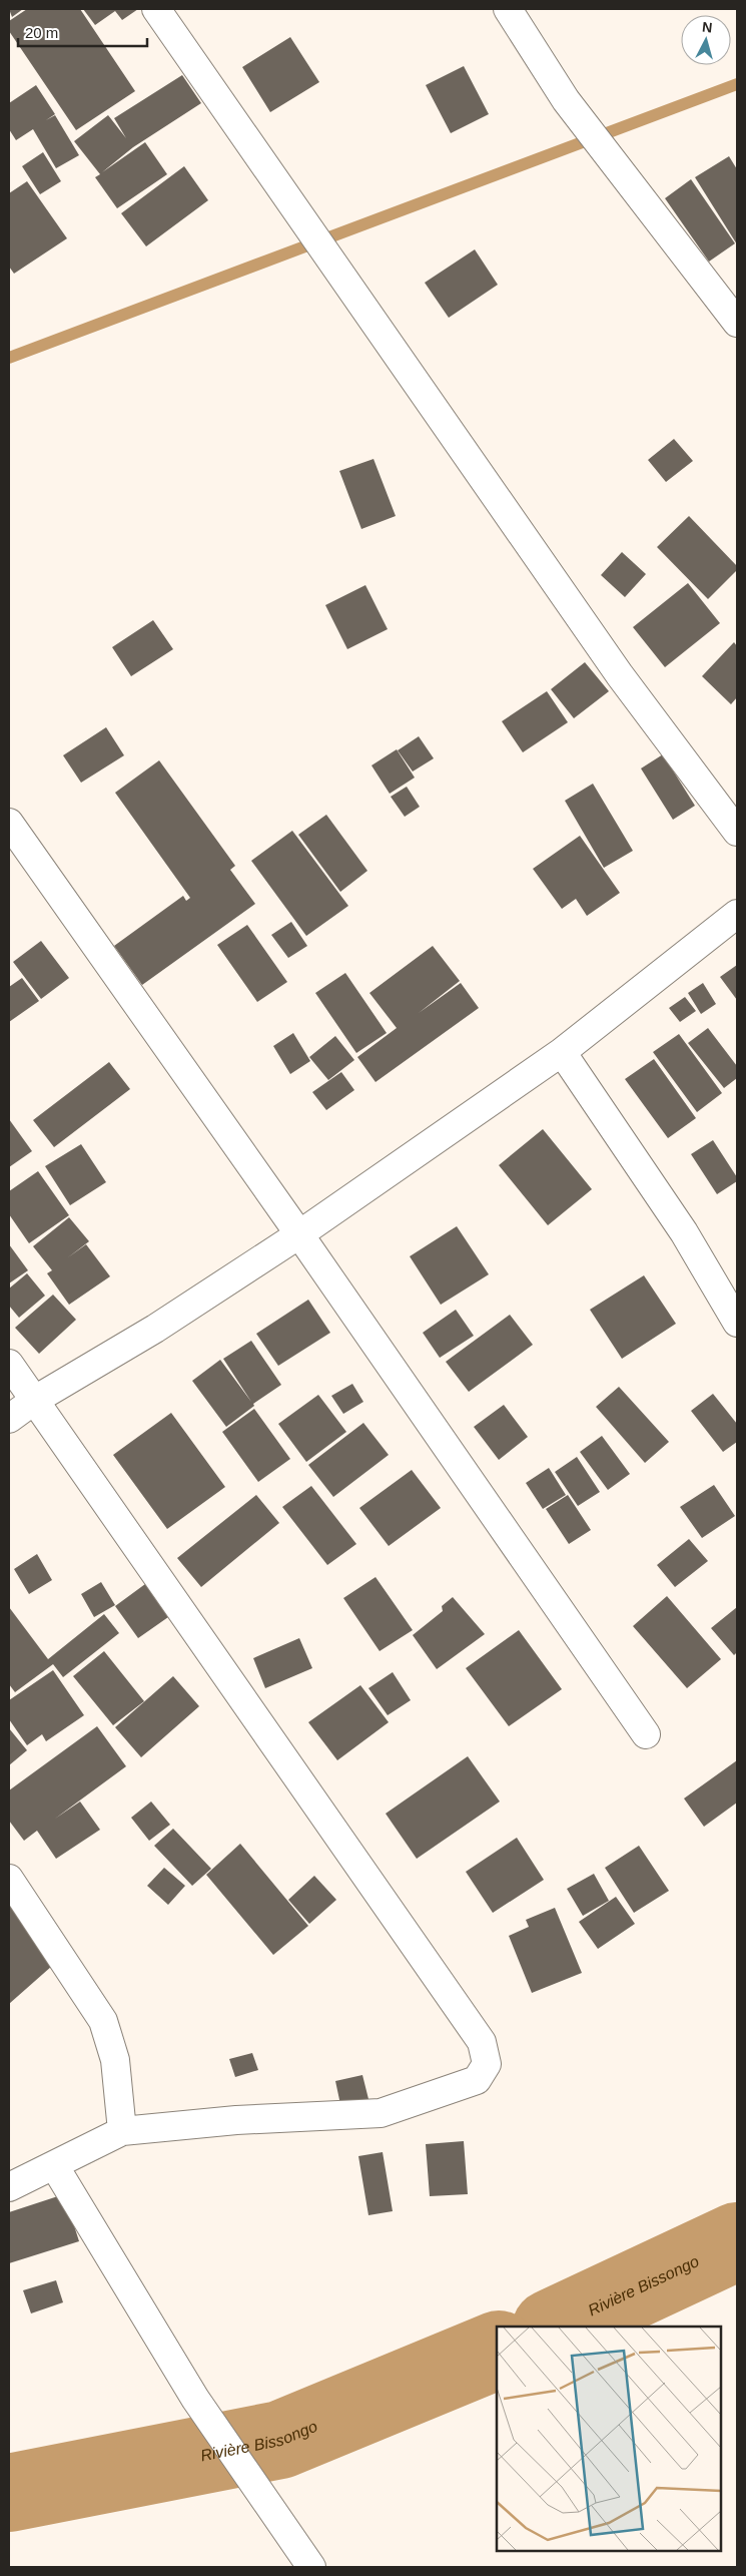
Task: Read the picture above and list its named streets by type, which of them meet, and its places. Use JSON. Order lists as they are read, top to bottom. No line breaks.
{"water":["Rivière Bissongo"],"scale_bar":"20 m","north":"top"}
